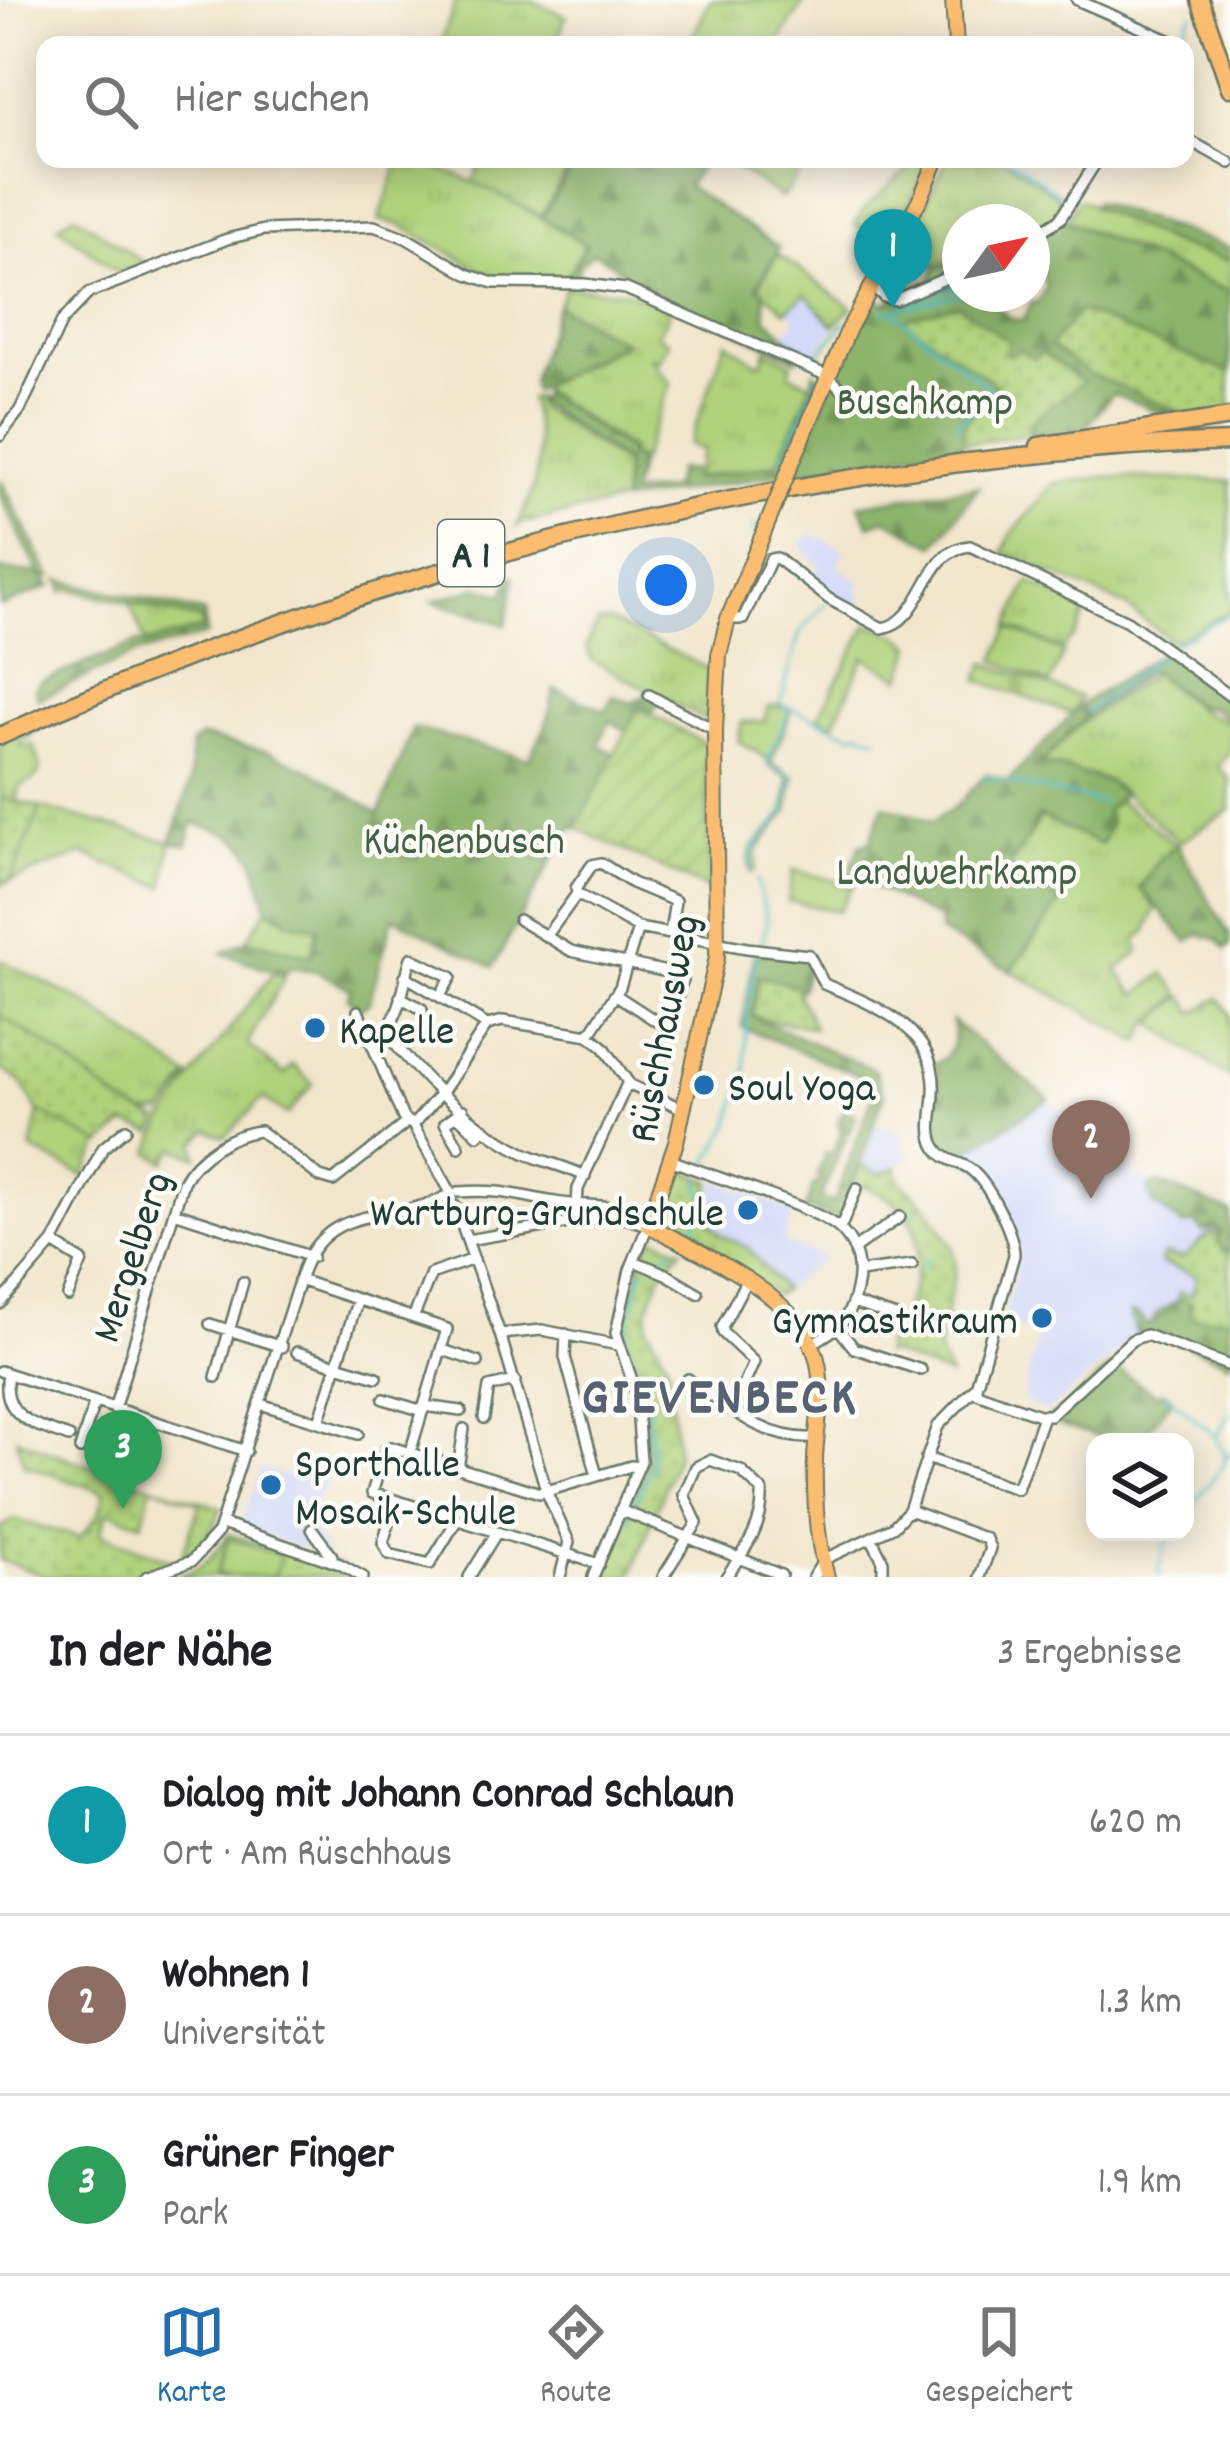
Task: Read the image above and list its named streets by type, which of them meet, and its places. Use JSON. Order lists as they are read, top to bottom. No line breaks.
{"streets":{"highway":["A 1"],"main road":["Rüschhausweg"],"street":["Mergelberg"]},"districts":["GIEVENBECK"],"parks":["Buschkamp","Küchenbusch","Landwehrkamp"],"places":["Kapelle","Soul Yoga","Wartburg-Grundschule","Gymnastikraum","Sporthalle Mosaik-Schule"],"north":"top right","page":{"search":"Hier suchen","pins":["1","2","3"],"heading":["In der Nähe","3 Ergebnisse"],"list":[{"mark":"1","name":"Dialog mit Johann Conrad Schlaun","note":"Ort · Am Rüschhaus","value":"620 m"},{"mark":"2","name":"Wohnen 1","note":"Universität","value":"1.3 km"},{"mark":"3","name":"Grüner Finger","note":"Park","value":"1.9 km"}],"nav":["Karte","Route","Gespeichert"]}}
